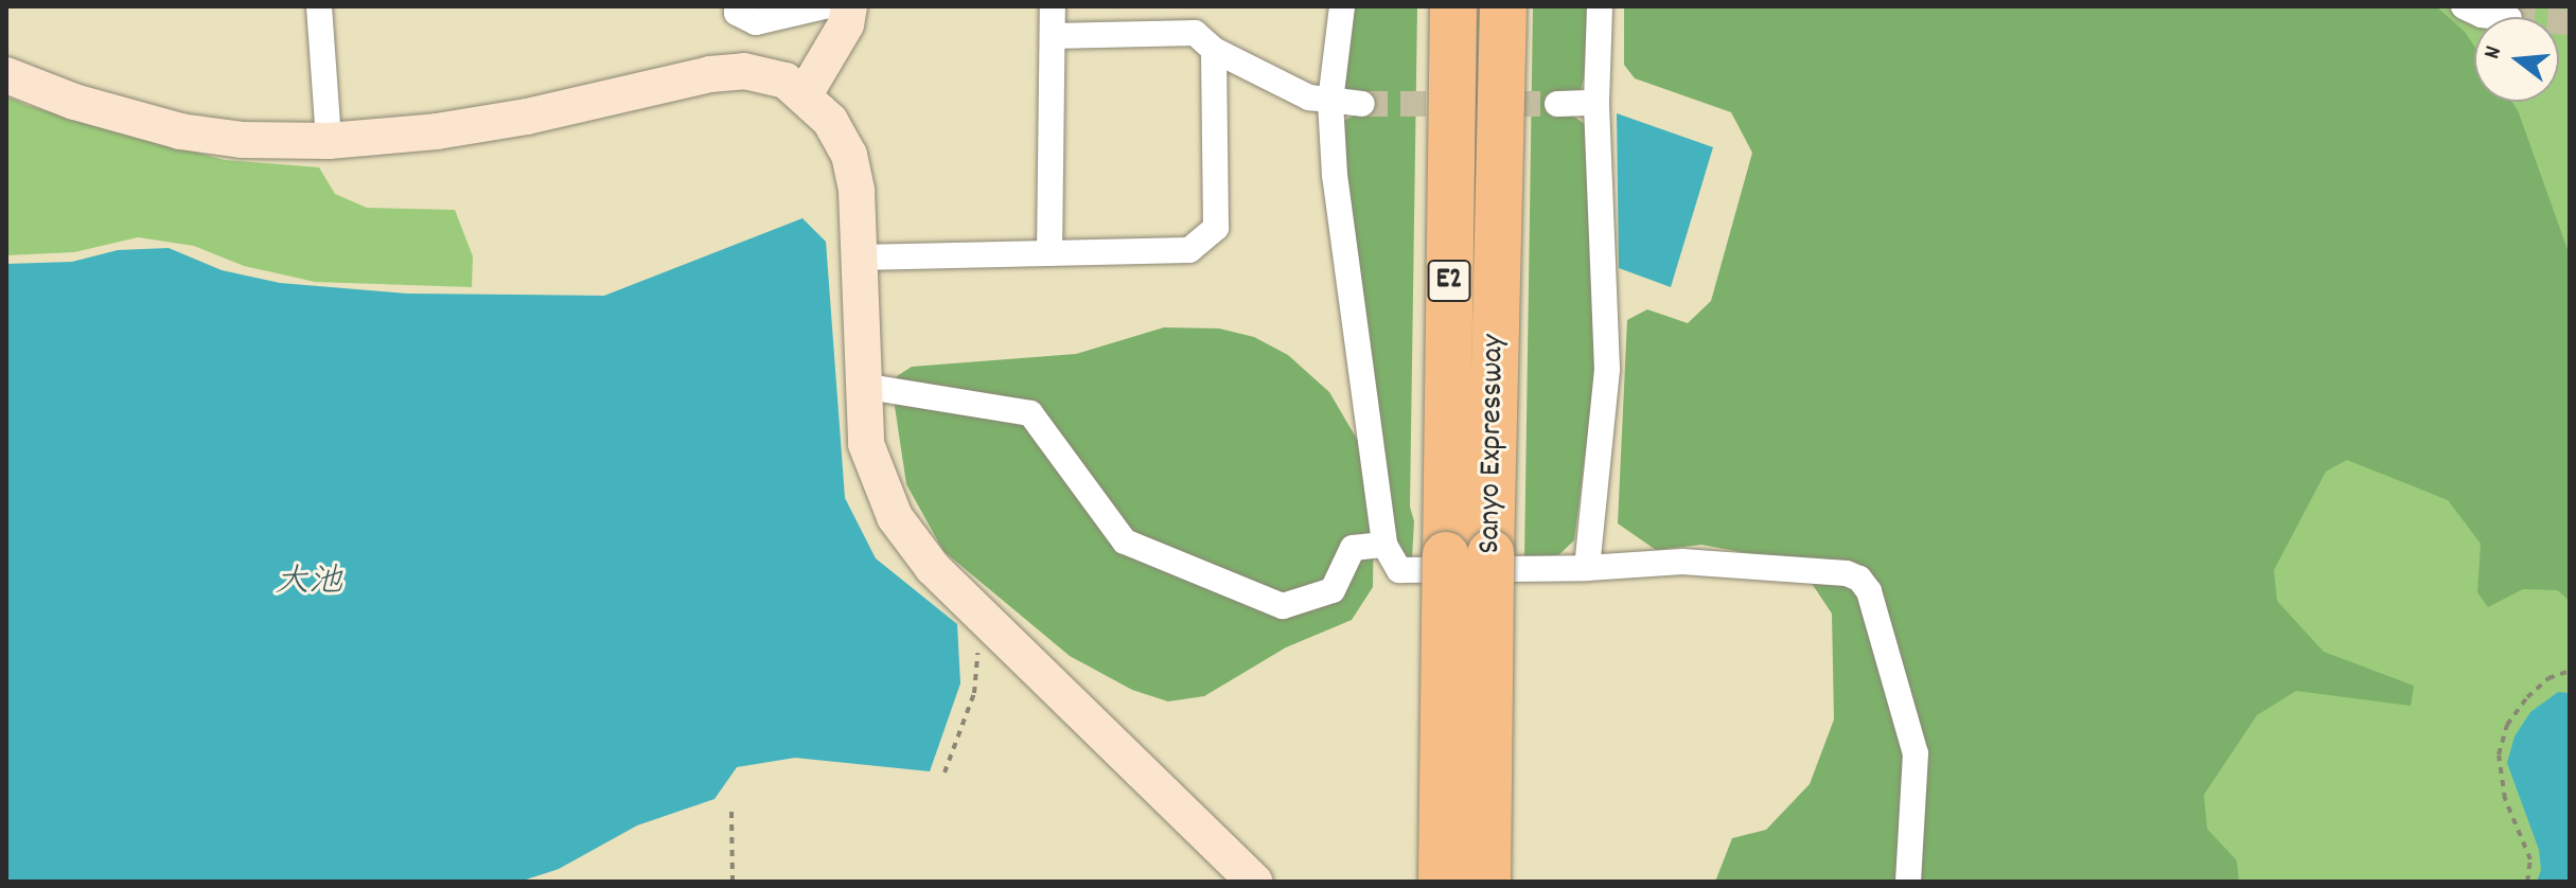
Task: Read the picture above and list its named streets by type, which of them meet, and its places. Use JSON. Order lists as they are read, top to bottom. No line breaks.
{"streets":{"highway":["E2","Sanyo Expressway"]},"water":["大池"],"north":"left"}
